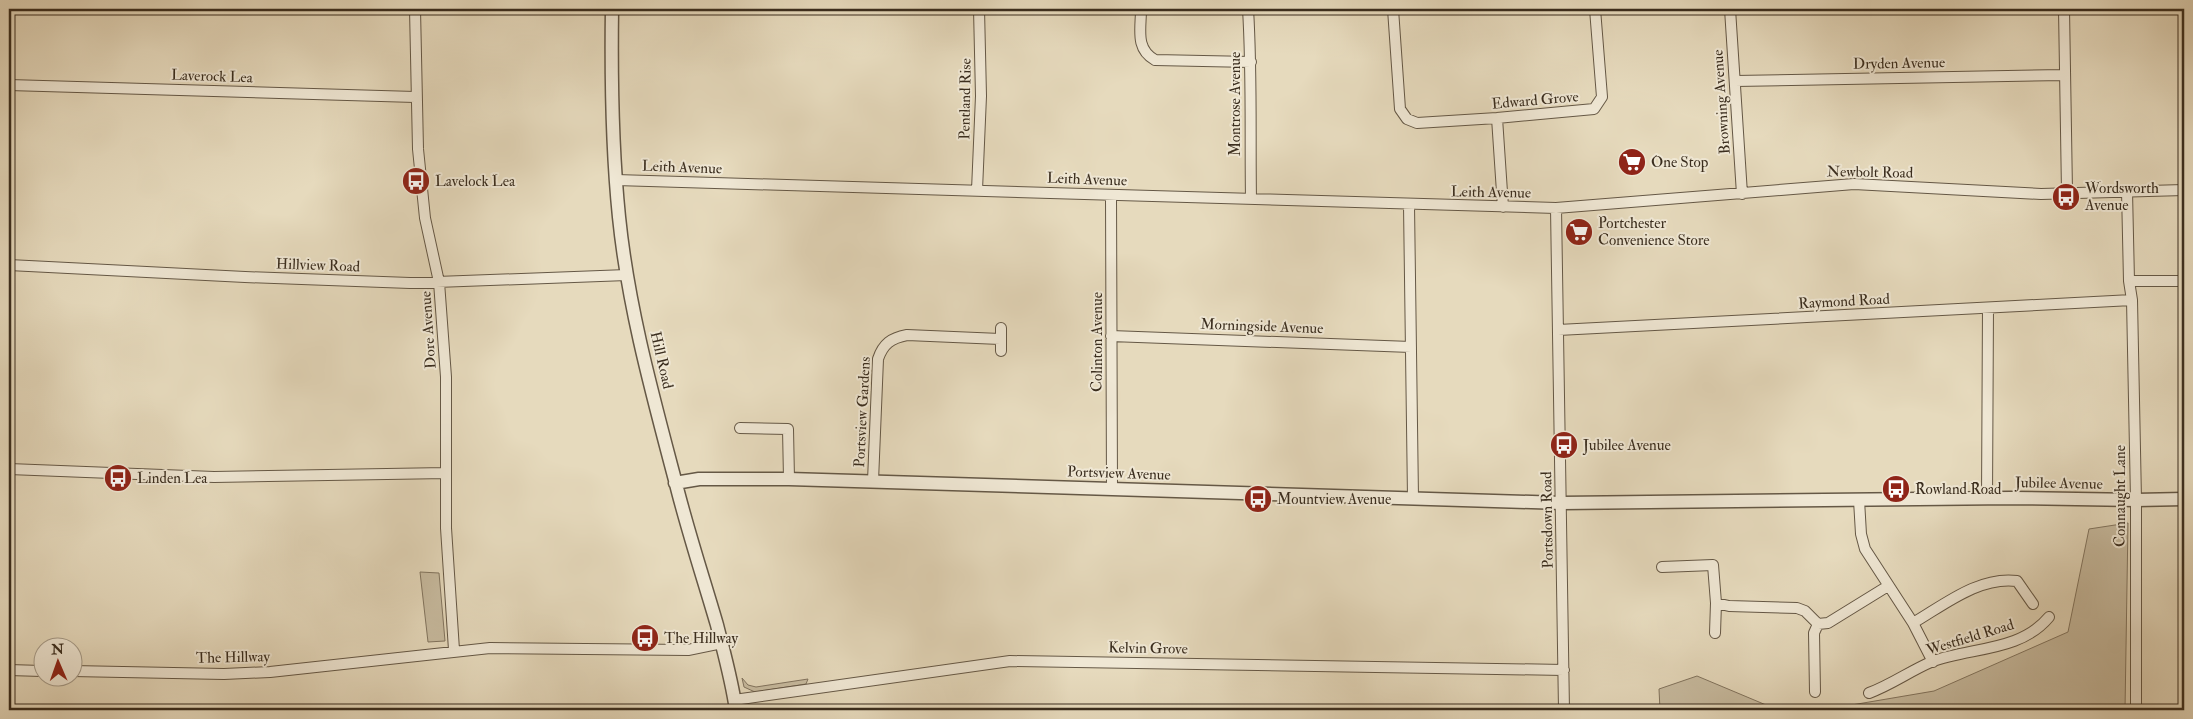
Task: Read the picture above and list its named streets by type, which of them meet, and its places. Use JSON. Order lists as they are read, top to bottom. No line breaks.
{"streets":{"street":["Dryden Avenue","Laverock Lea","Pentland Rise","Edward Grove","Browning Avenue","Montrose Avenue","Leith Avenue","Newbolt Road","Hillview Road","Raymond Road","Morningside Avenue","Dore Avenue","Colinton Avenue","Hill Road","Portsview Gardens","Portsview Avenue","Jubilee Avenue","Connaught Lane","Portsdown Road","Westfield Road","Kelvin Grove","The Hillway"]},"crossings":[["Dryden Avenue","Browning Avenue"],["Laverock Lea","Dore Avenue"],["Pentland Rise","Leith Avenue"],["Browning Avenue","Newbolt Road"],["Montrose Avenue","Leith Avenue"],["Leith Avenue","Newbolt Road"],["Leith Avenue","Colinton Avenue"],["Leith Avenue","Hill Road"],["Leith Avenue","Portsdown Road"],["Newbolt Road","Connaught Lane"],["Newbolt Road","Portsdown Road"],["Hillview Road","Dore Avenue"],["Hillview Road","Hill Road"],["Raymond Road","Connaught Lane"],["Raymond Road","Portsdown Road"],["Morningside Avenue","Colinton Avenue"],["Dore Avenue","The Hillway"],["Colinton Avenue","Portsview Avenue"],["Hill Road","Portsview Avenue"],["Hill Road","Kelvin Grove"],["Hill Road","The Hillway"],["Portsview Gardens","Portsview Avenue"],["Portsview Avenue","Jubilee Avenue"],["Portsview Avenue","Portsdown Road"],["Jubilee Avenue","Connaught Lane"],["Jubilee Avenue","Portsdown Road"],["Portsdown Road","Kelvin Grove"]],"places":{"supermarket":["One Stop","Portchester Convenience Store"],"bus stop":["Lavelock Lea","Wordsworth Avenue","Jubilee Avenue","Linden Lea","Rowland Road","Mountview Avenue","The Hillway"]},"north":"top"}
